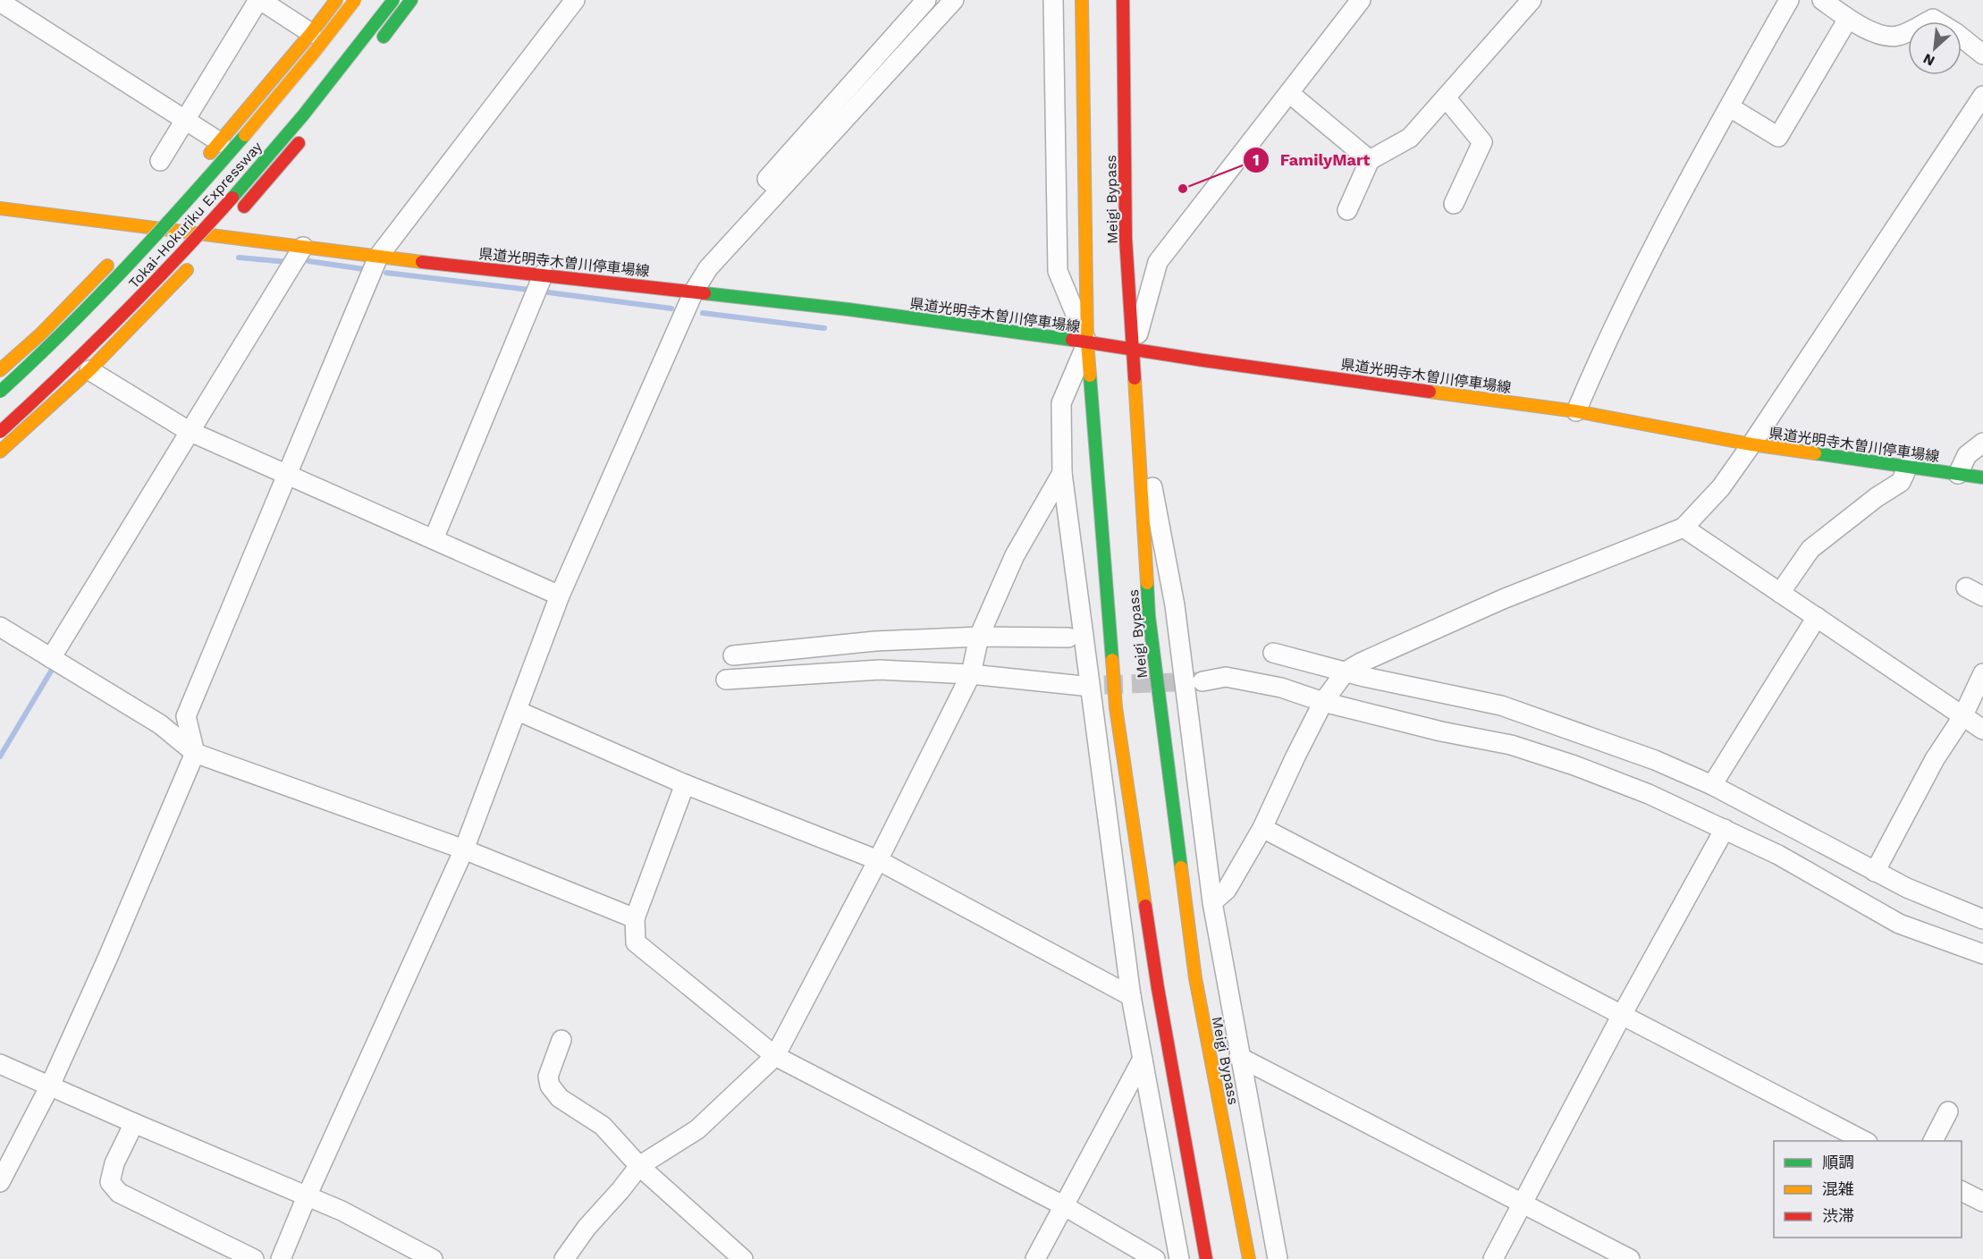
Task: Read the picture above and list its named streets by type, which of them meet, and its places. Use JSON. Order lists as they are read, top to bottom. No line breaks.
{"streets":{"main road":["Meigi Bypass","Tokai-Hokuriku Expressway","県道光明寺木曽川停車場線"]},"crossings":[["Meigi Bypass","県道光明寺木曽川停車場線"]],"places":["FamilyMart"],"legend":["順調","混雑","渋滞"],"north":"bottom left"}
